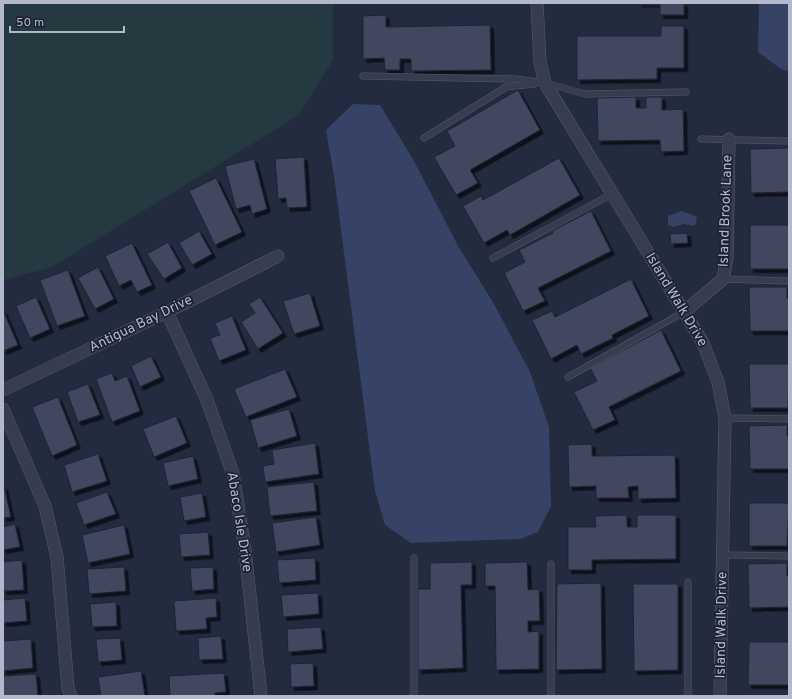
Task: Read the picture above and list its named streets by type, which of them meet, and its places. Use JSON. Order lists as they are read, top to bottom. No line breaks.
{"streets":{"street":["Island Brook Lane","Island Walk Drive","Antigua Bay Drive","Abaco Isle Drive"]},"crossings":[["Island Brook Lane","Island Walk Drive"],["Antigua Bay Drive","Abaco Isle Drive"]],"scale_bar":"50 m"}
